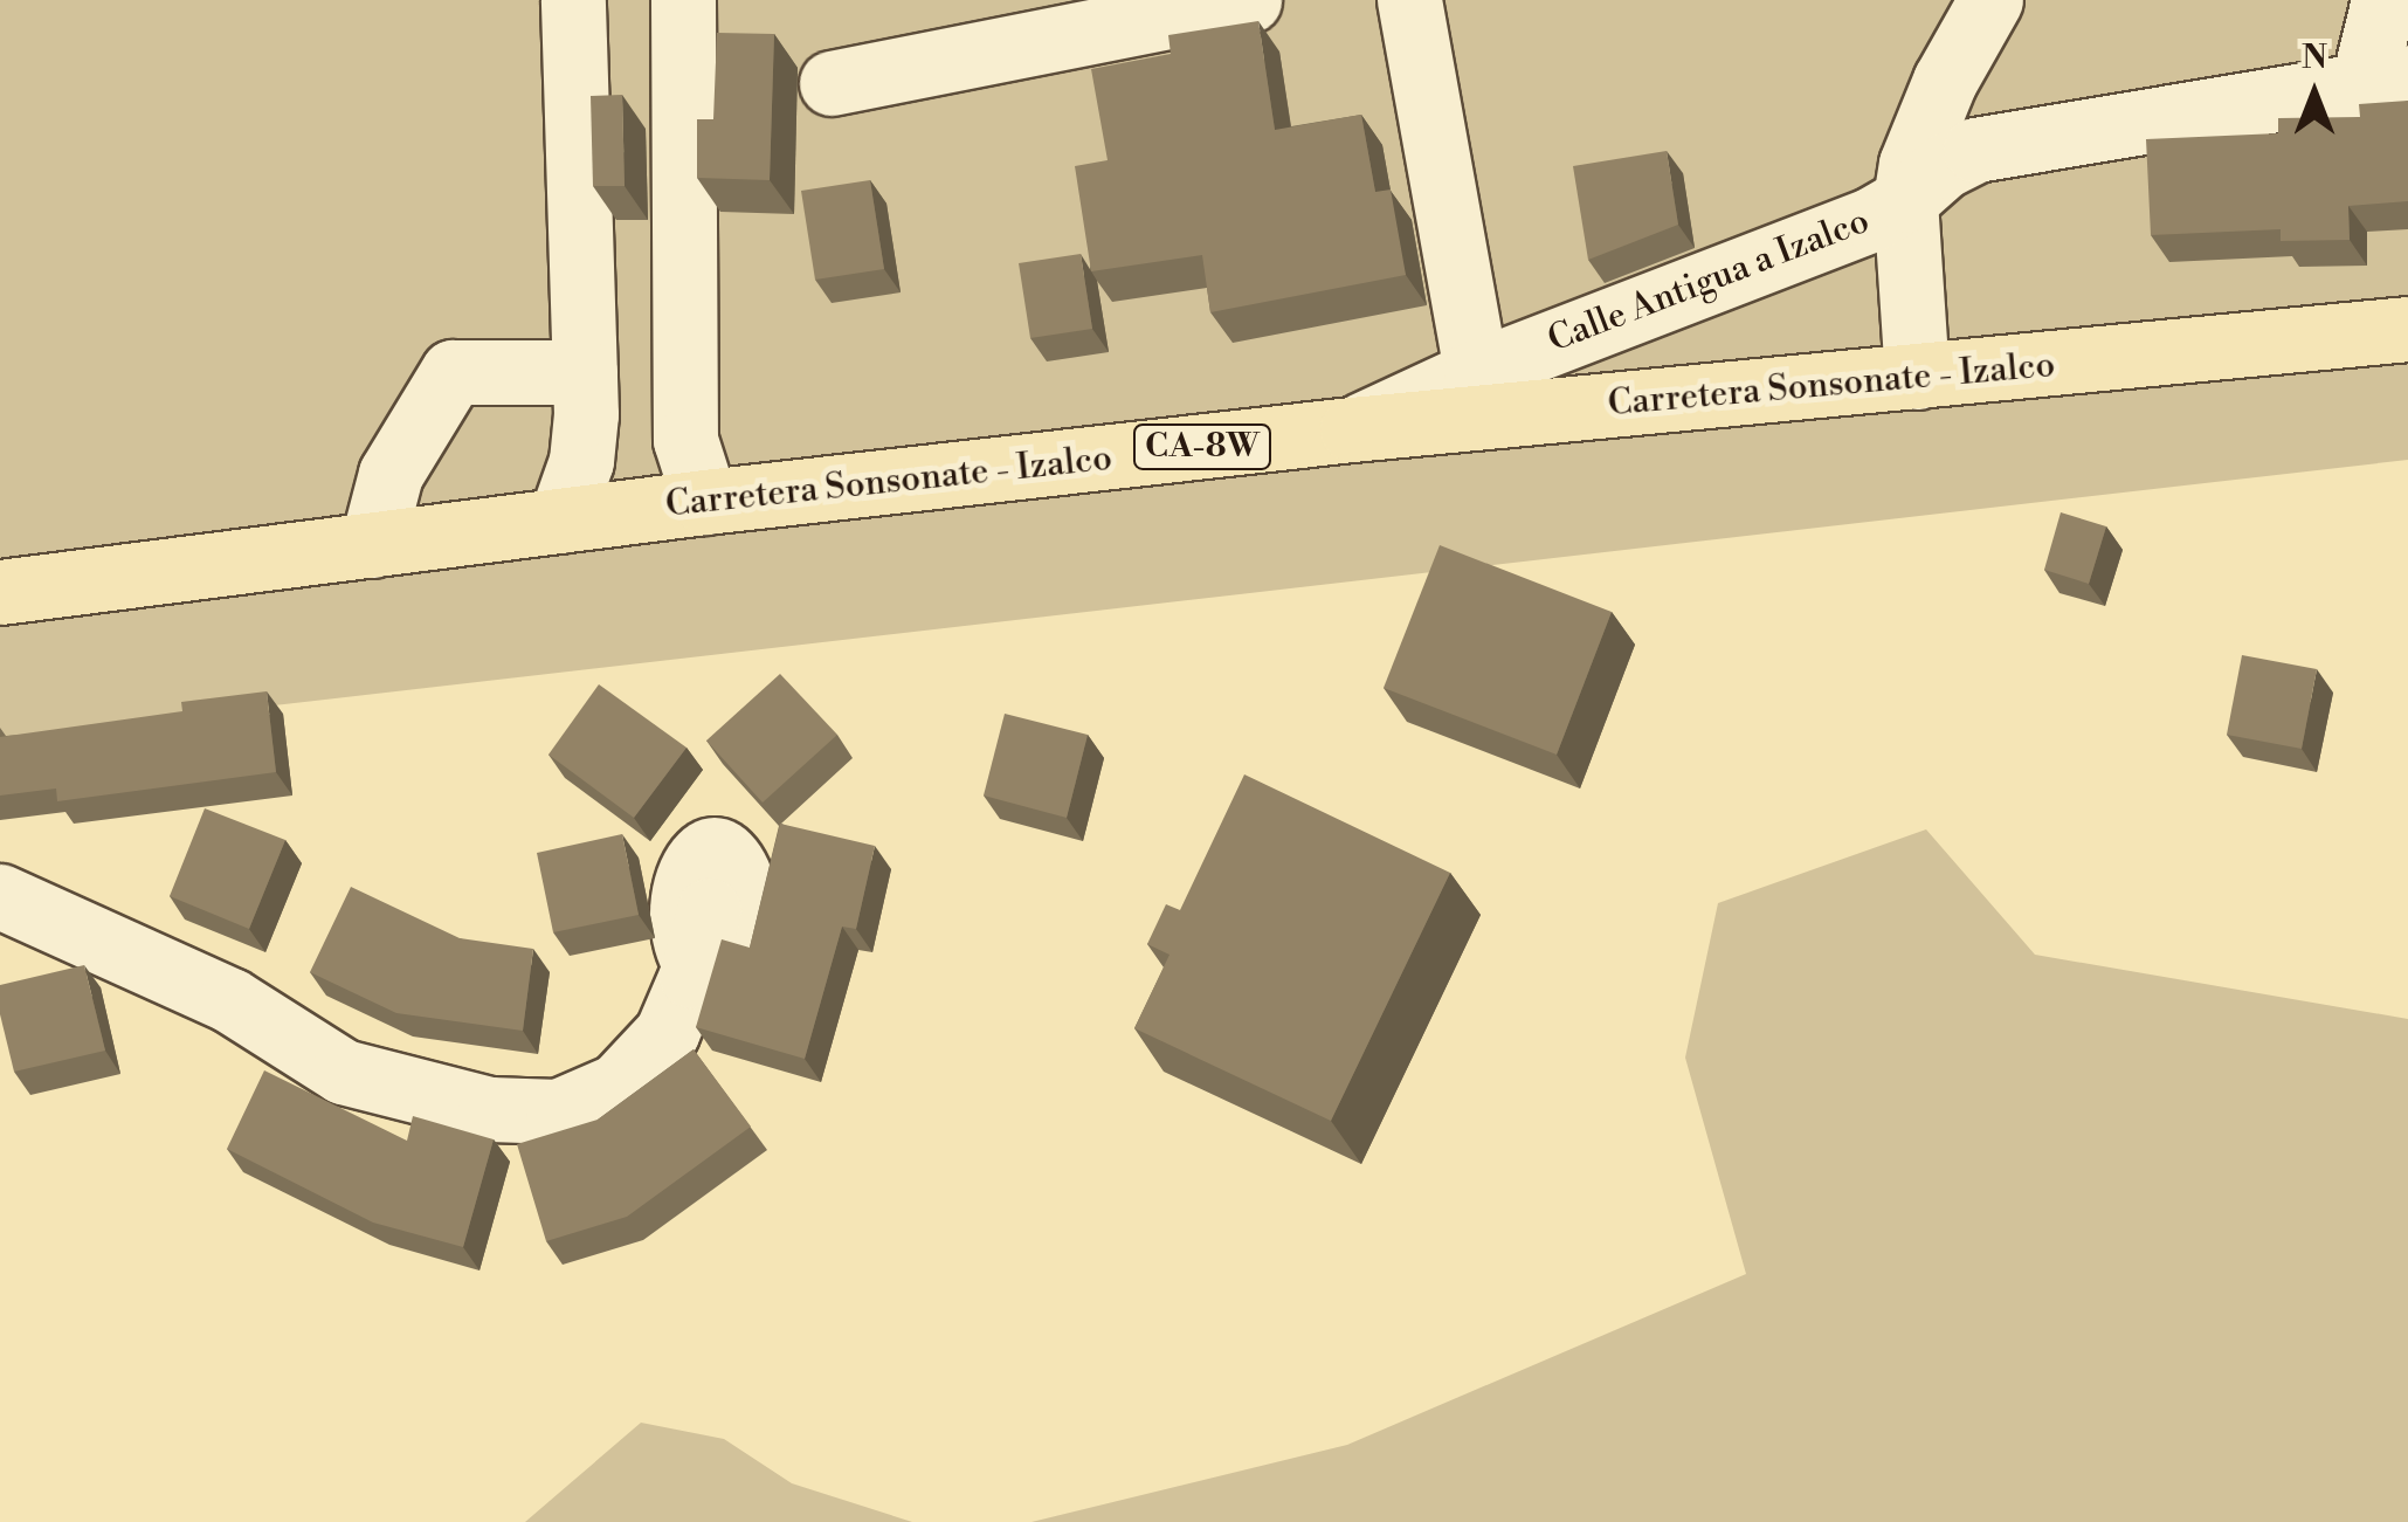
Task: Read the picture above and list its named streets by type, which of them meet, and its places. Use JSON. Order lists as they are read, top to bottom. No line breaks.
{"streets":{"main road":["Carretera Sonsonate - Izalco","CA-8W"],"street":["Calle Antigua a Izalco"]},"crossings":[["Calle Antigua a Izalco","Carretera Sonsonate - Izalco"]],"north":"top"}
